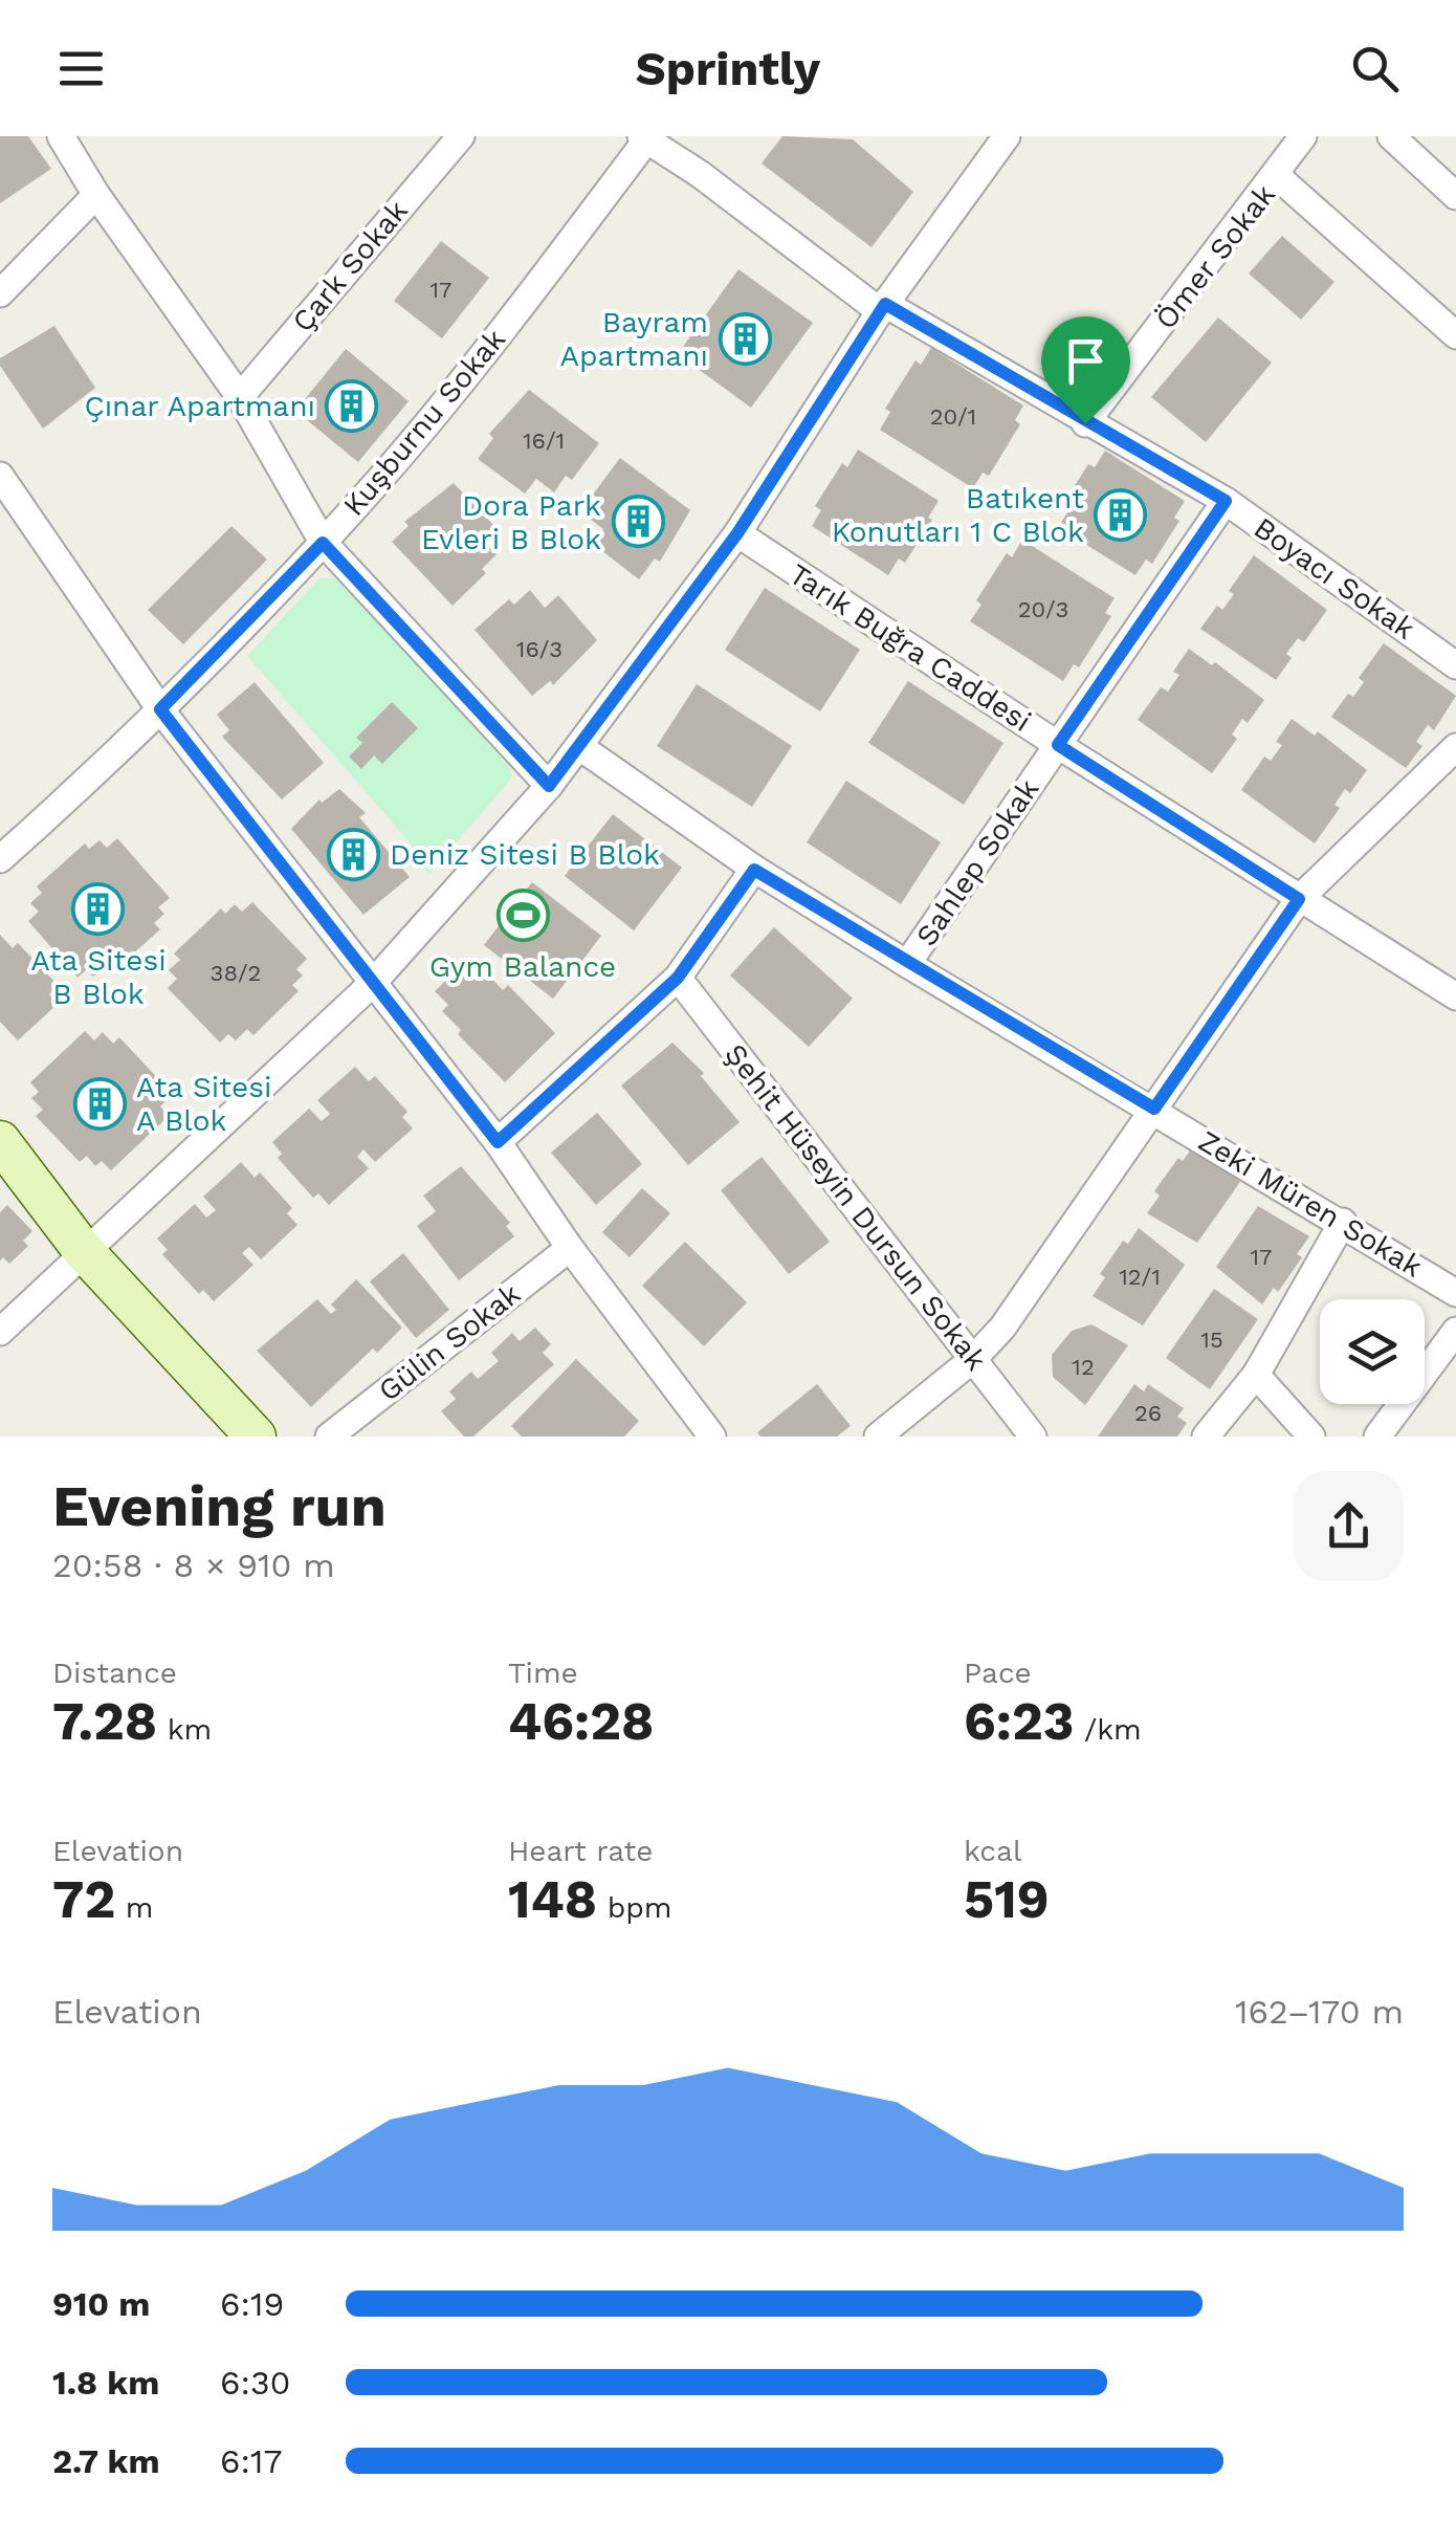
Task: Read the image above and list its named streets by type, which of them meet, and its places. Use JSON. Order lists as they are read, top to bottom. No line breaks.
{"streets":{"street":["Ömer Sokak","Çark Sokak","Kuşburnu Sokak","Boyacı Sokak","Tarık Buğra Caddesi","Sahlep Sokak","Zeki Müren Sokak","Şehit Hüseyin Dursun Sokak","Gülin Sokak"]},"crossings":[["Ömer Sokak","Boyacı Sokak"],["Kuşburnu Sokak","Boyacı Sokak"],["Boyacı Sokak","Sahlep Sokak"],["Tarık Buğra Caddesi","Sahlep Sokak"],["Sahlep Sokak","Zeki Müren Sokak"]],"places":{"building":["Bayram Apartmanı","Çınar Apartmanı","Batıkent Konutları 1 C Blok","Dora Park Evleri B Blok","Deniz Sitesi B Blok","Ata Sitesi B Blok","Ata Sitesi A Blok"],"sports":["Gym Balance"]},"house_numbers":["17","20/1","16/1","20/3","16/3","38/2","17","12/1","15","12","26"],"page":{"header":"Sprintly","heading":["Evening run","20:58 · 8 × 910 m"],"stats":[["Distance","7.28 km"],["Time","46:28"],["Pace","6:23 /km"],["Elevation","72 m"],["Heart rate","148 bpm"],["kcal","519"]],"chart":["Elevation","162–170 m"],"list":[{"name":"910 m","note":"6:19"},{"name":"1.8 km","note":"6:30"},{"name":"2.7 km","note":"6:17"}]}}
